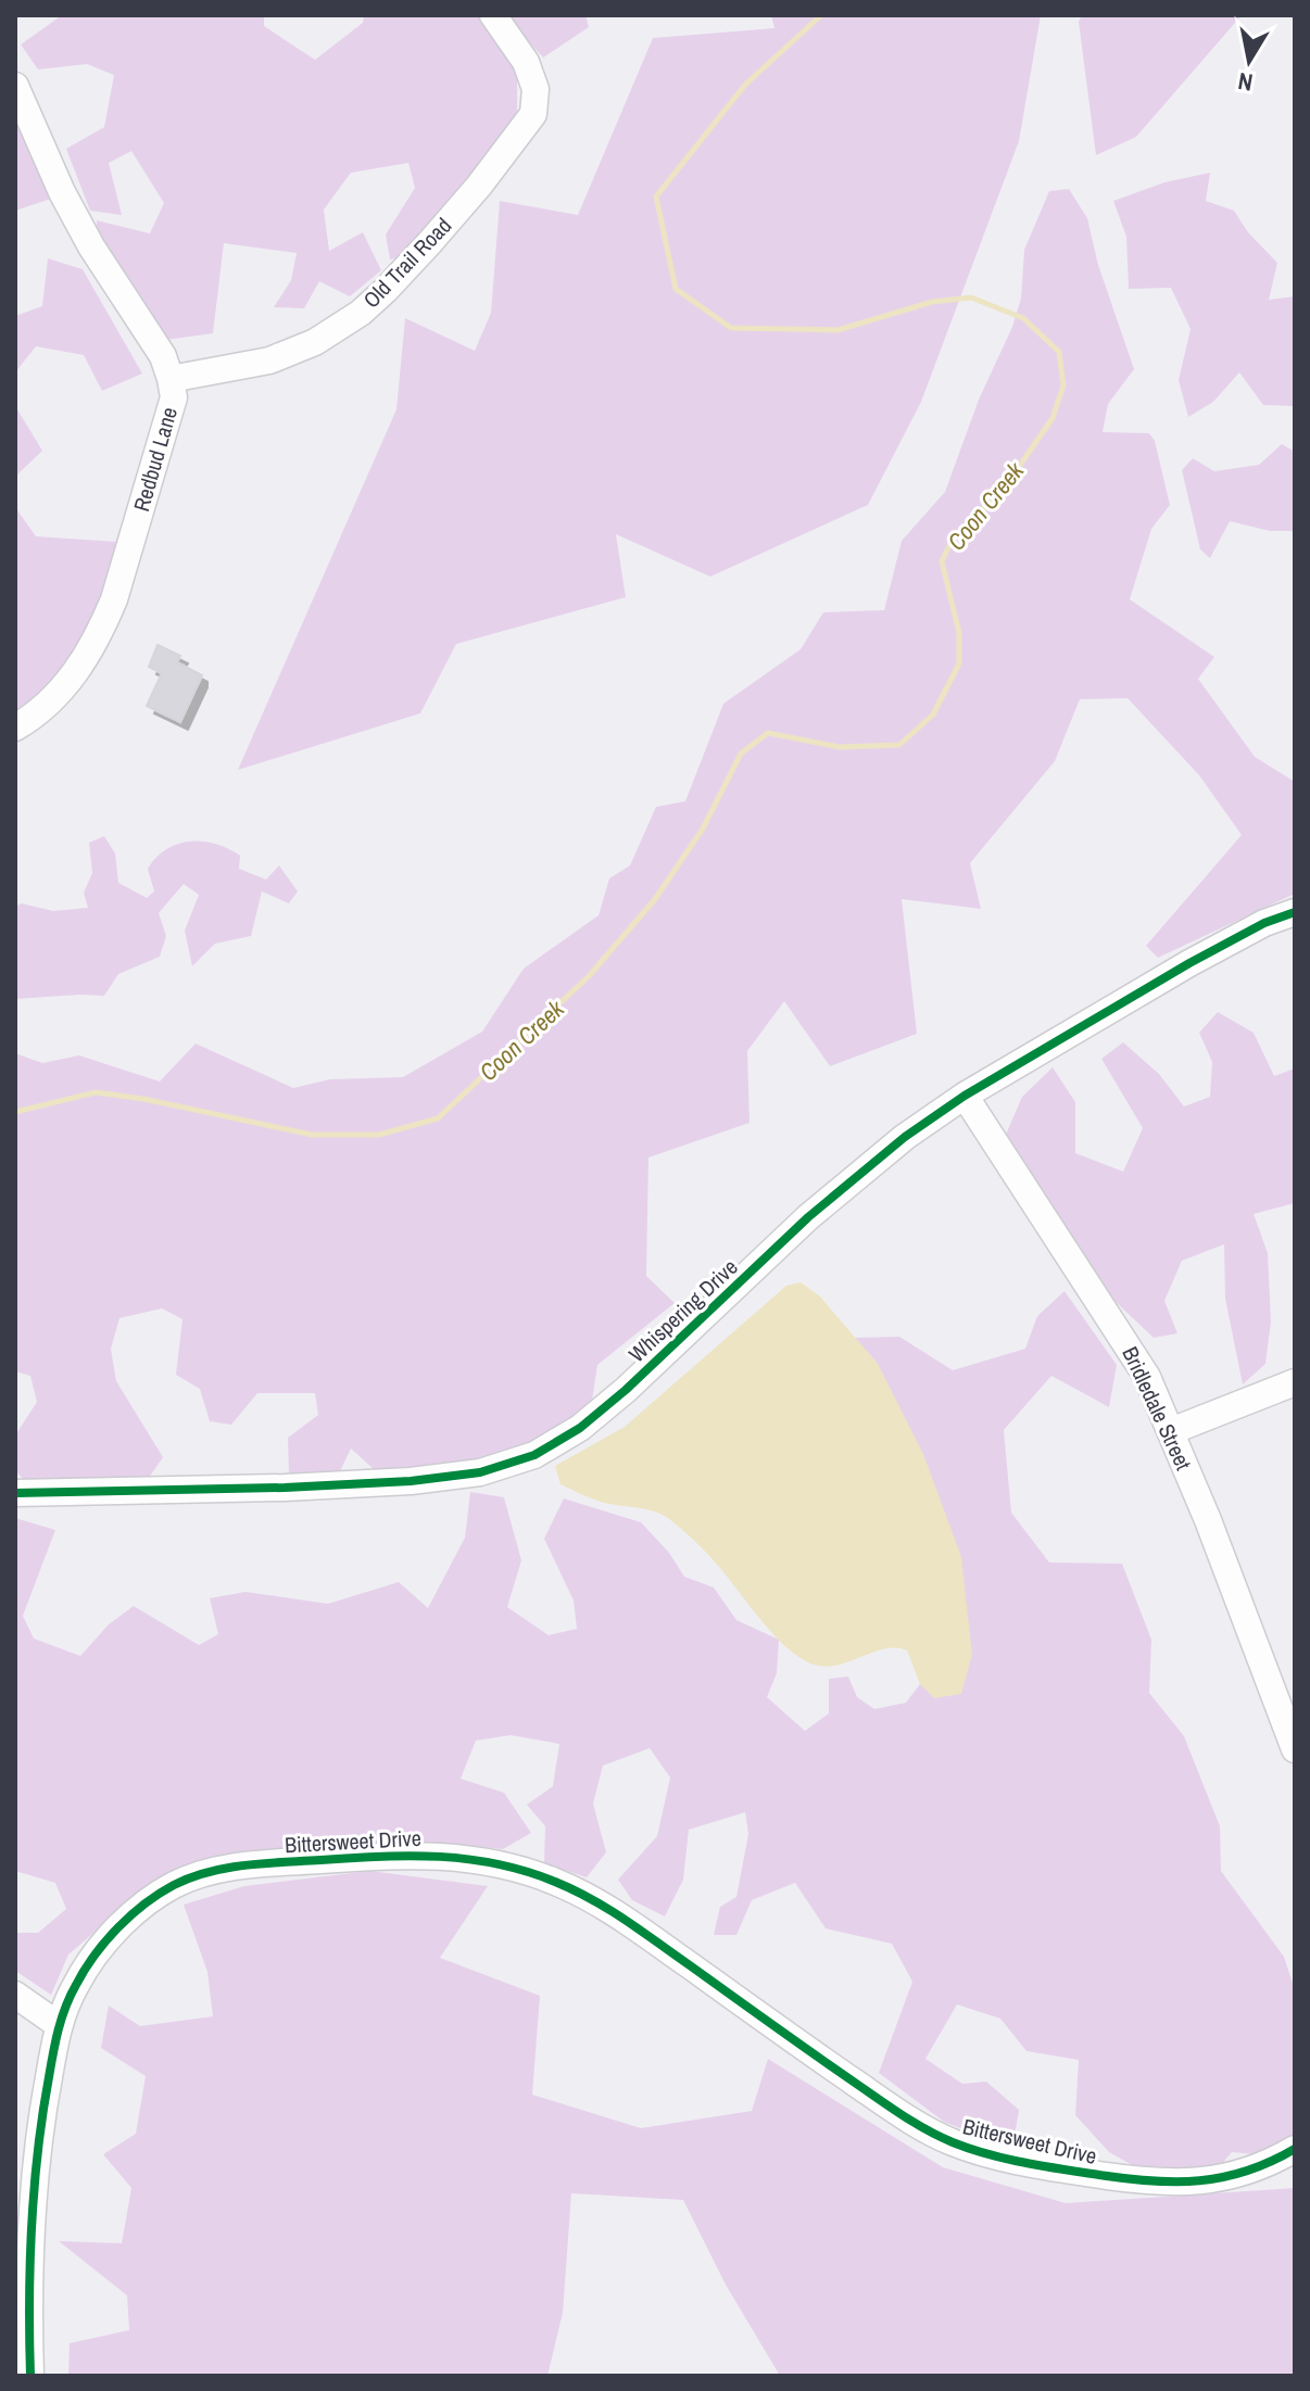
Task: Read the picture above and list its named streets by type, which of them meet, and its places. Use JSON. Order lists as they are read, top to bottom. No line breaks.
{"streets":{"street":["Old Trail Road","Redbud Lane","Whispering Drive","Bridledale Street","Bittersweet Drive"]},"crossings":[["Old Trail Road","Redbud Lane"],["Whispering Drive","Bridledale Street"]],"water":["Coon Creek"],"north":"bottom"}
